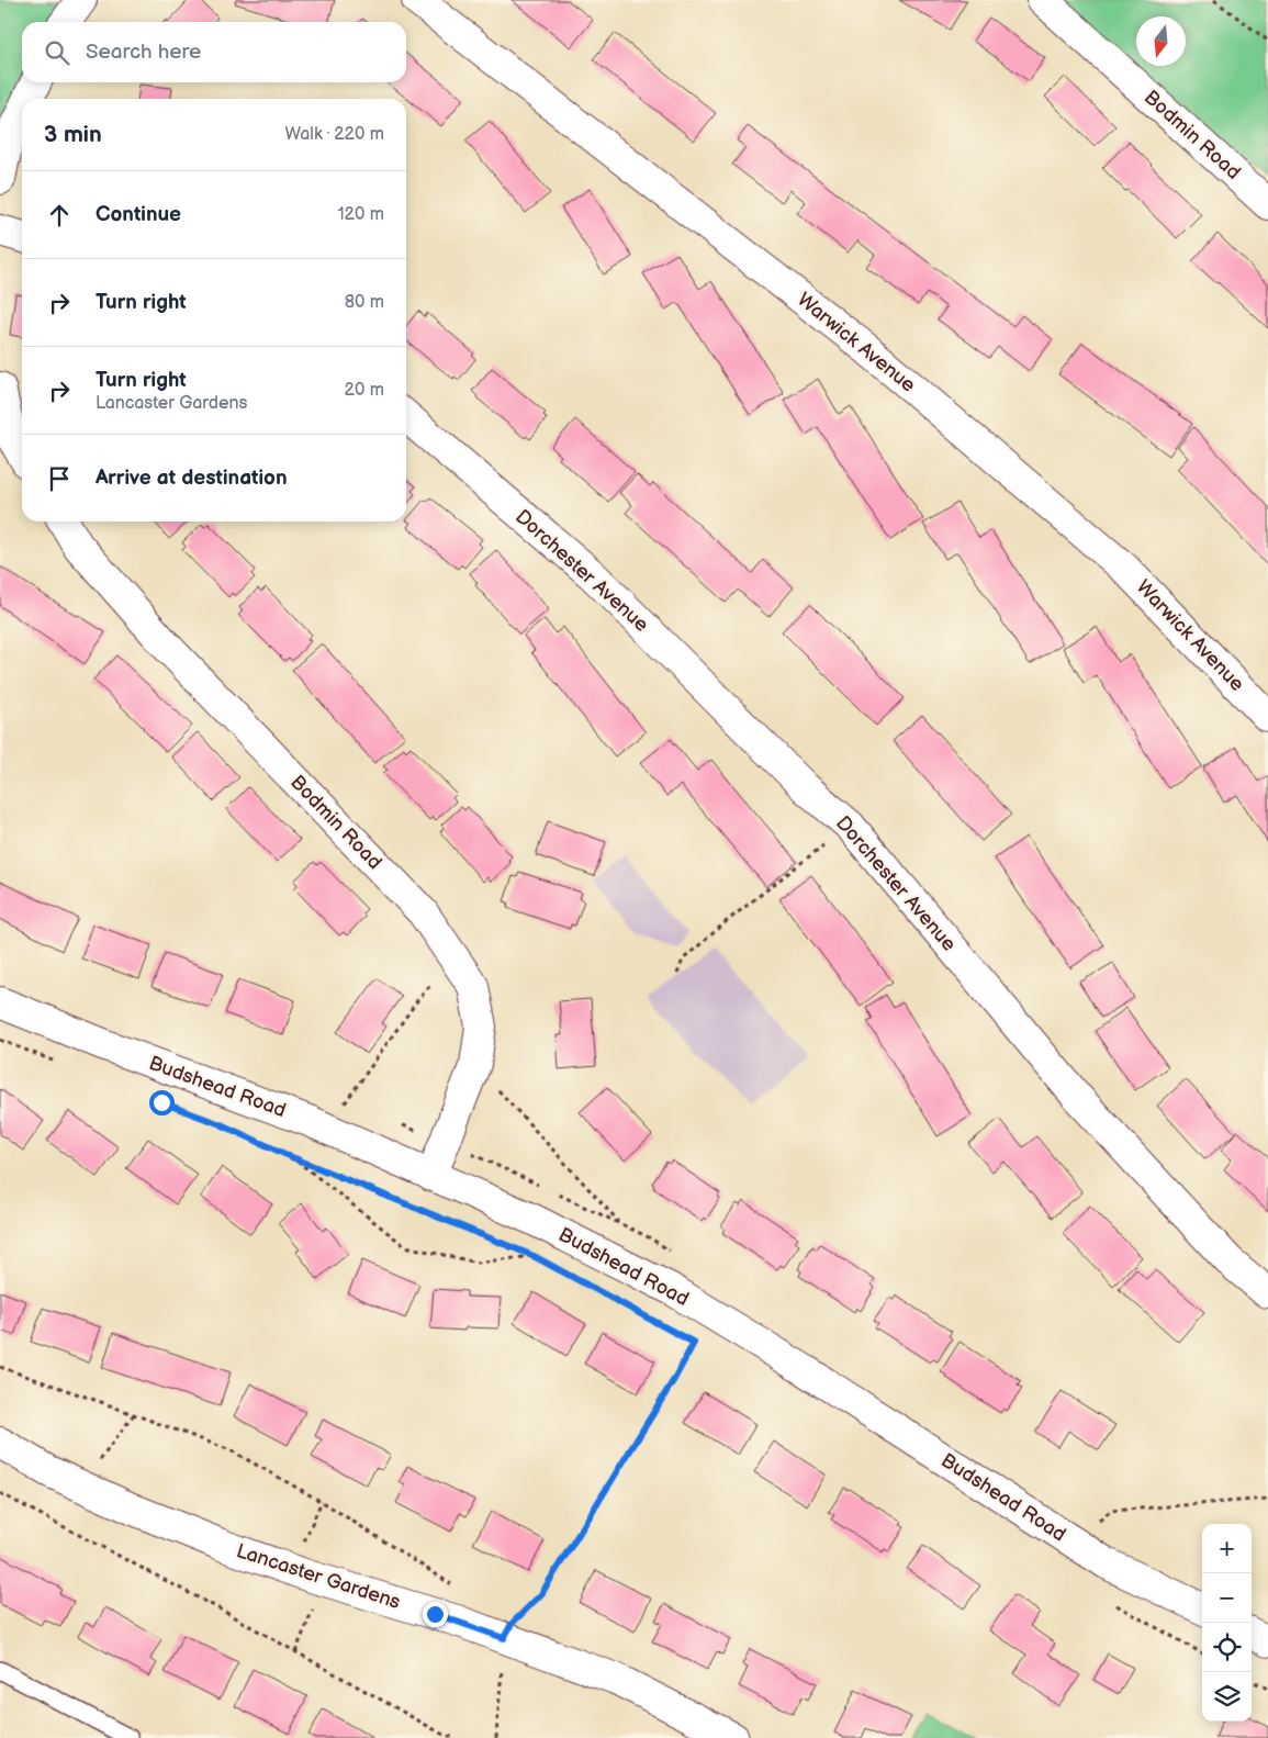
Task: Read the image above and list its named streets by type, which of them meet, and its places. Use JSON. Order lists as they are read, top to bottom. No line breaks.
{"streets":{"street":["Bodmin Road","Warwick Avenue","Dorchester Avenue","Budshead Road","Lancaster Gardens"]},"crossings":[["Bodmin Road","Budshead Road"]],"north":"bottom","page":{"search":"Search here","heading":["3 min","Walk · 220 m"],"list":[["Continue","120 m"],["Turn right","80 m"],["Turn right","Lancaster Gardens","20 m"],"Arrive at destination"],"map_buttons":["+","−"]}}
